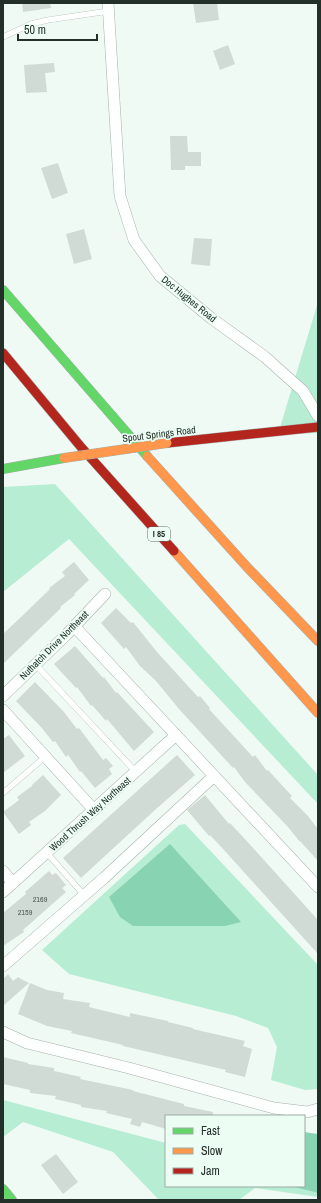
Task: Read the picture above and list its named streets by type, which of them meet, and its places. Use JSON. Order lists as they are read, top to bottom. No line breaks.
{"streets":{"main road":["Spout Springs Road","I 85"],"street":["Doc Hughes Road","Nuthatch Drive Northeast","Wood Thrush Way Northeast"]},"house_numbers":["2169","2159"],"legend":["Fast","Slow","Jam"],"scale_bar":"50 m"}
